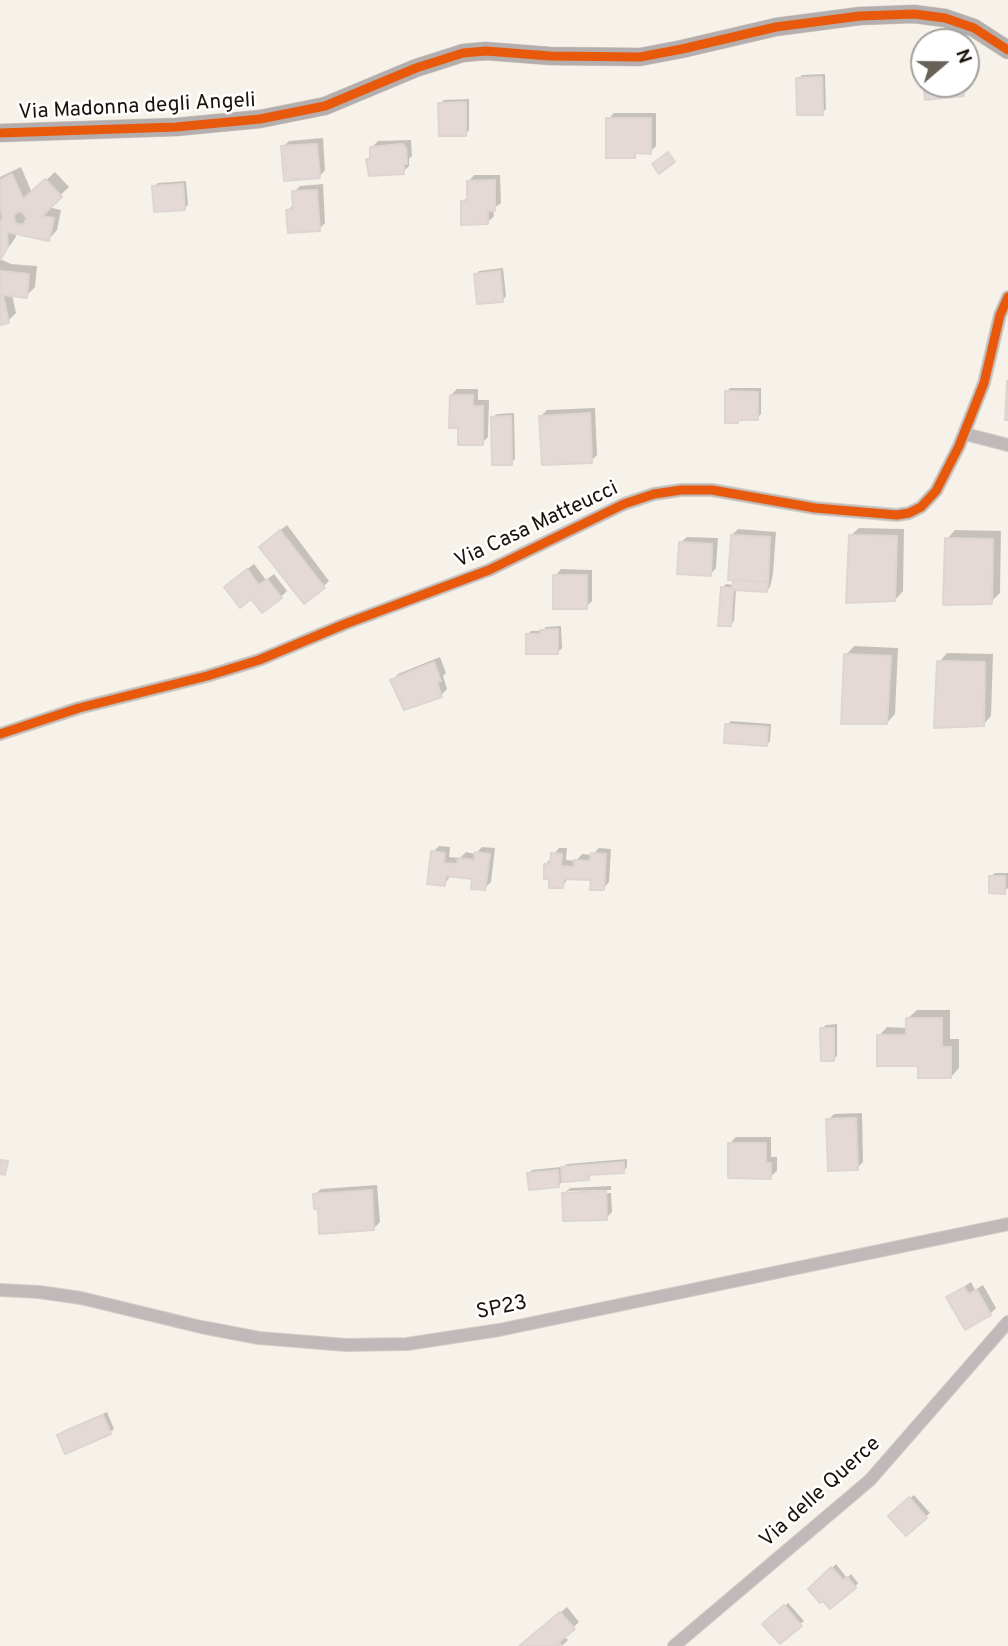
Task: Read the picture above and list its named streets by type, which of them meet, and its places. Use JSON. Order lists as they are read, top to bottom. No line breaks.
{"streets":{"street":["Via Madonna degli Angeli","Via Casa Matteucci","SP23","Via delle Querce"]},"north":"right"}
